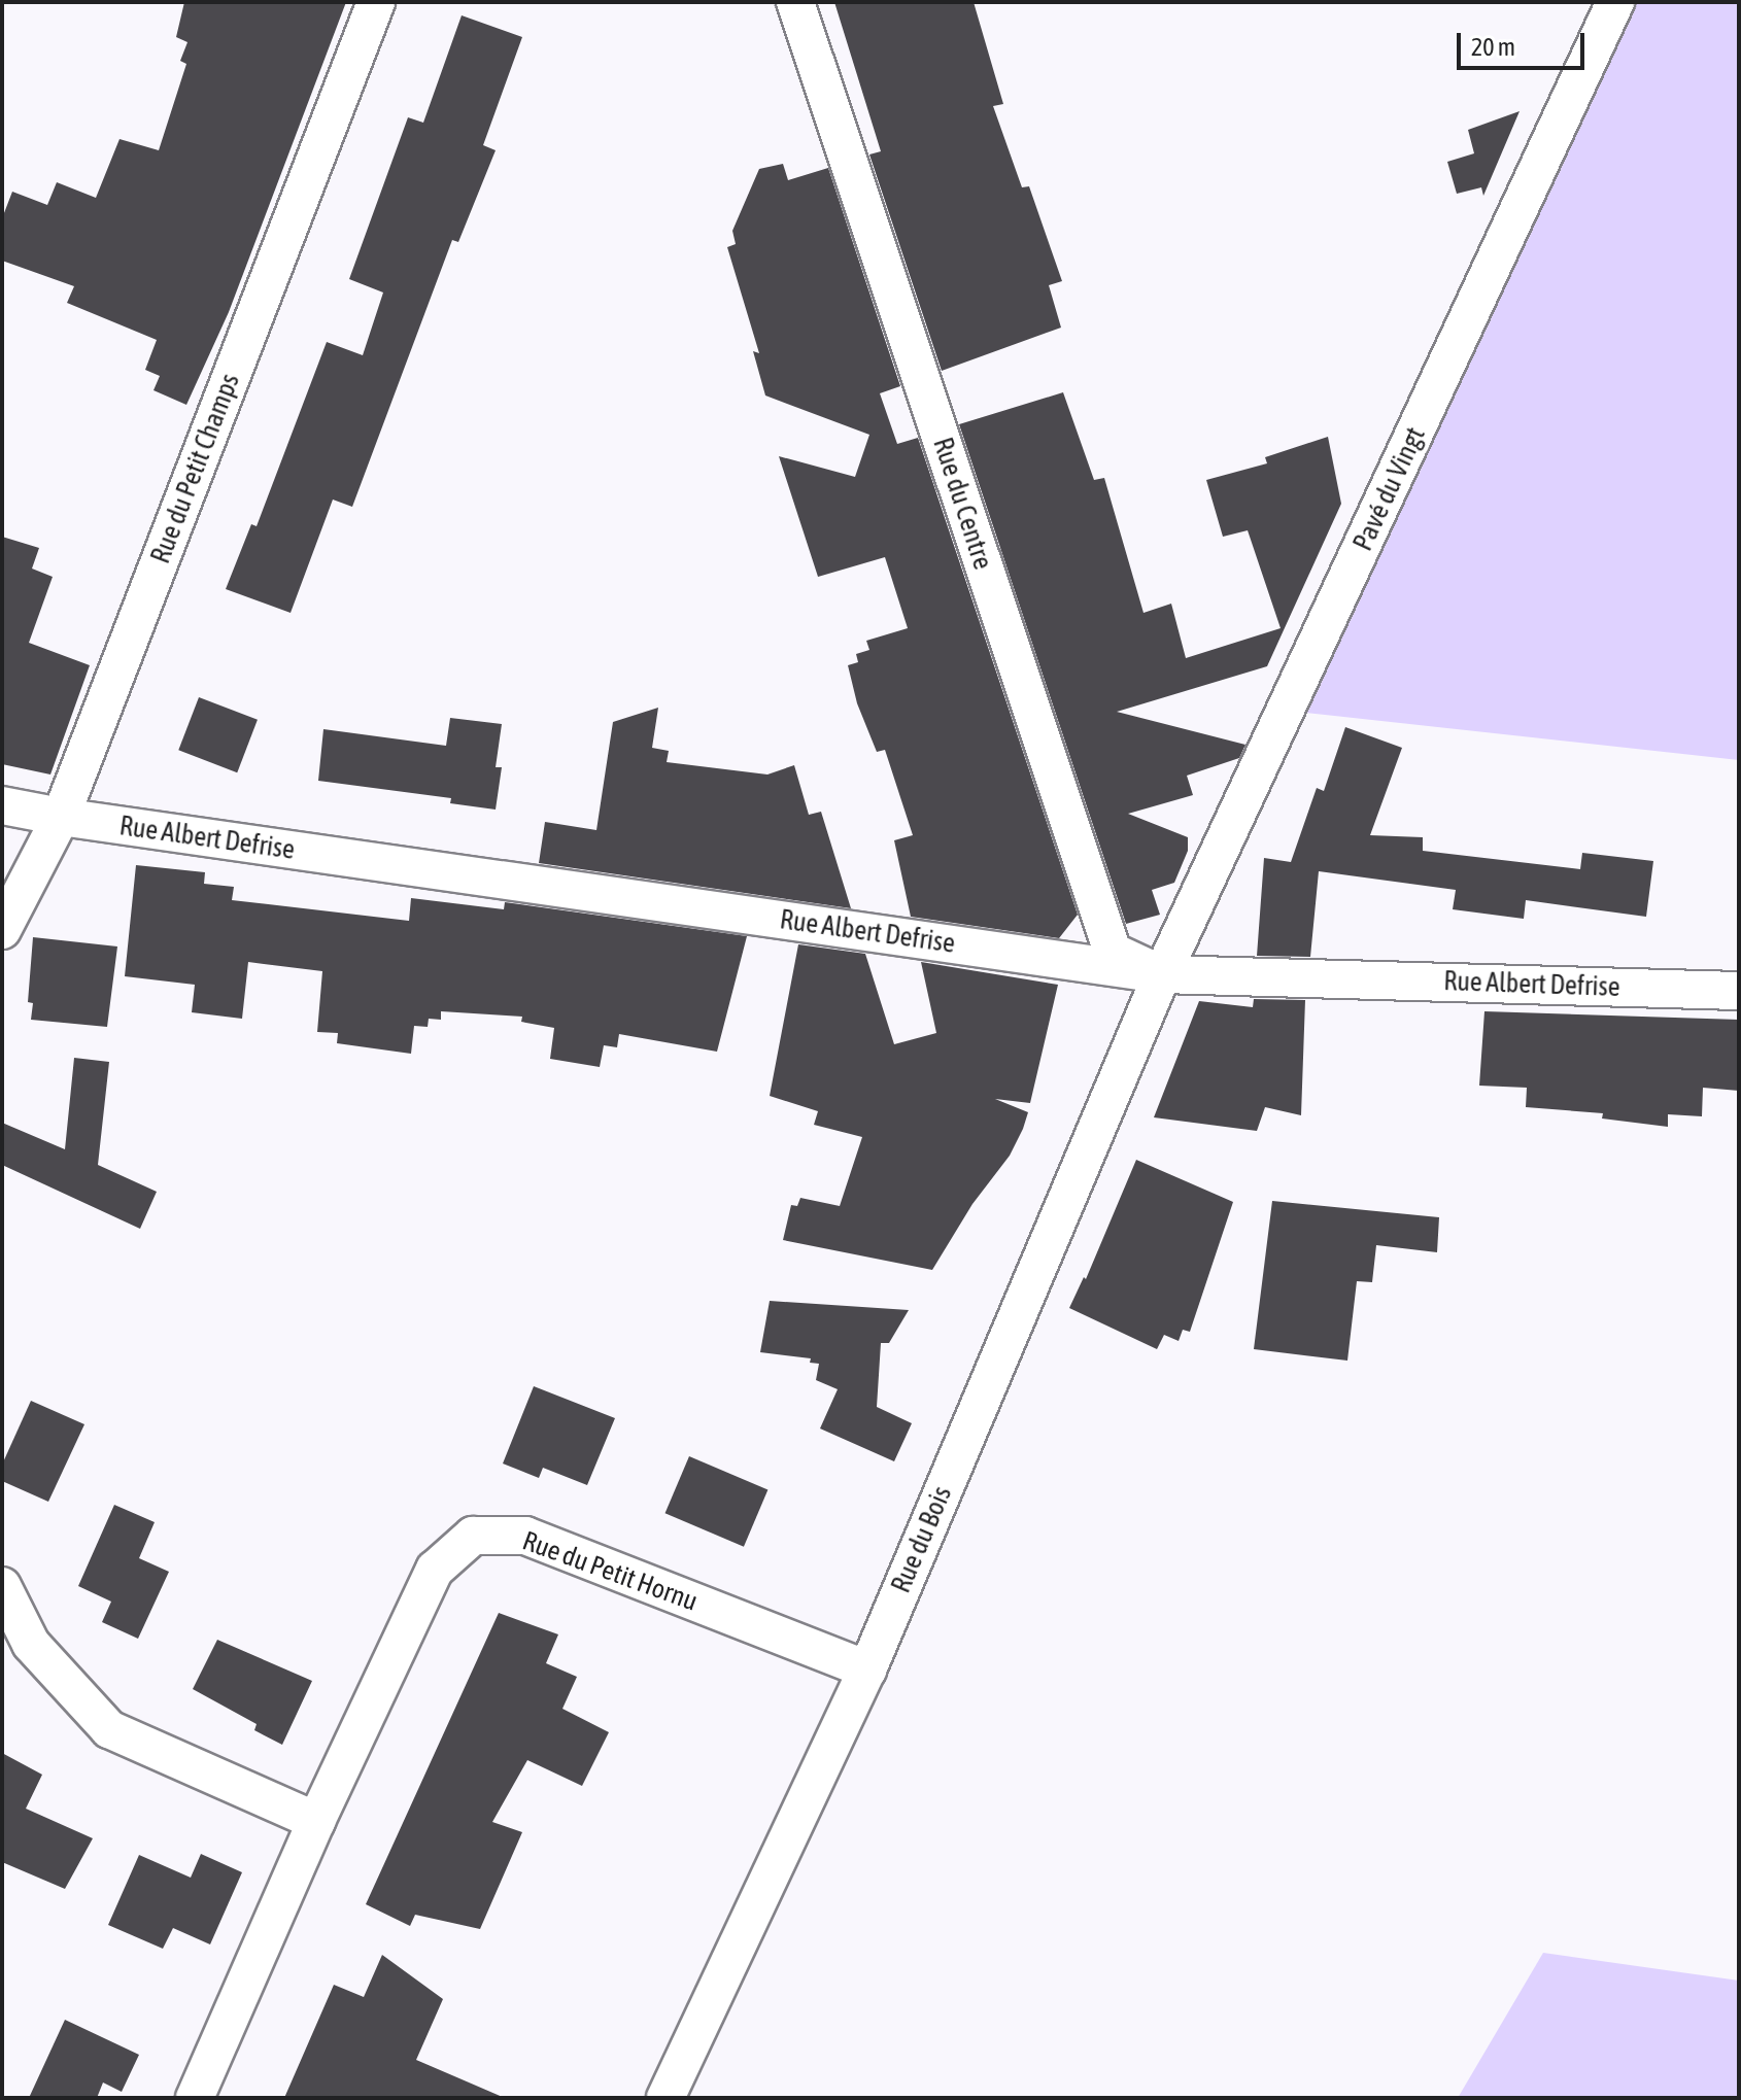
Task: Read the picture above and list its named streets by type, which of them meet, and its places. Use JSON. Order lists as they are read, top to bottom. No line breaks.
{"streets":{"street":["Rue du Petit Champs","Pavé du Vingt","Rue du Centre","Rue Albert Defrise","Rue du Bois","Rue du Petit Hornu"]},"crossings":[["Rue du Petit Champs","Rue Albert Defrise"],["Pavé du Vingt","Rue du Centre"],["Pavé du Vingt","Rue Albert Defrise"],["Pavé du Vingt","Rue du Bois"],["Rue du Centre","Rue Albert Defrise"],["Rue du Centre","Rue du Bois"],["Rue Albert Defrise","Rue du Bois"],["Rue du Bois","Rue du Petit Hornu"]],"scale_bar":"20 m"}
